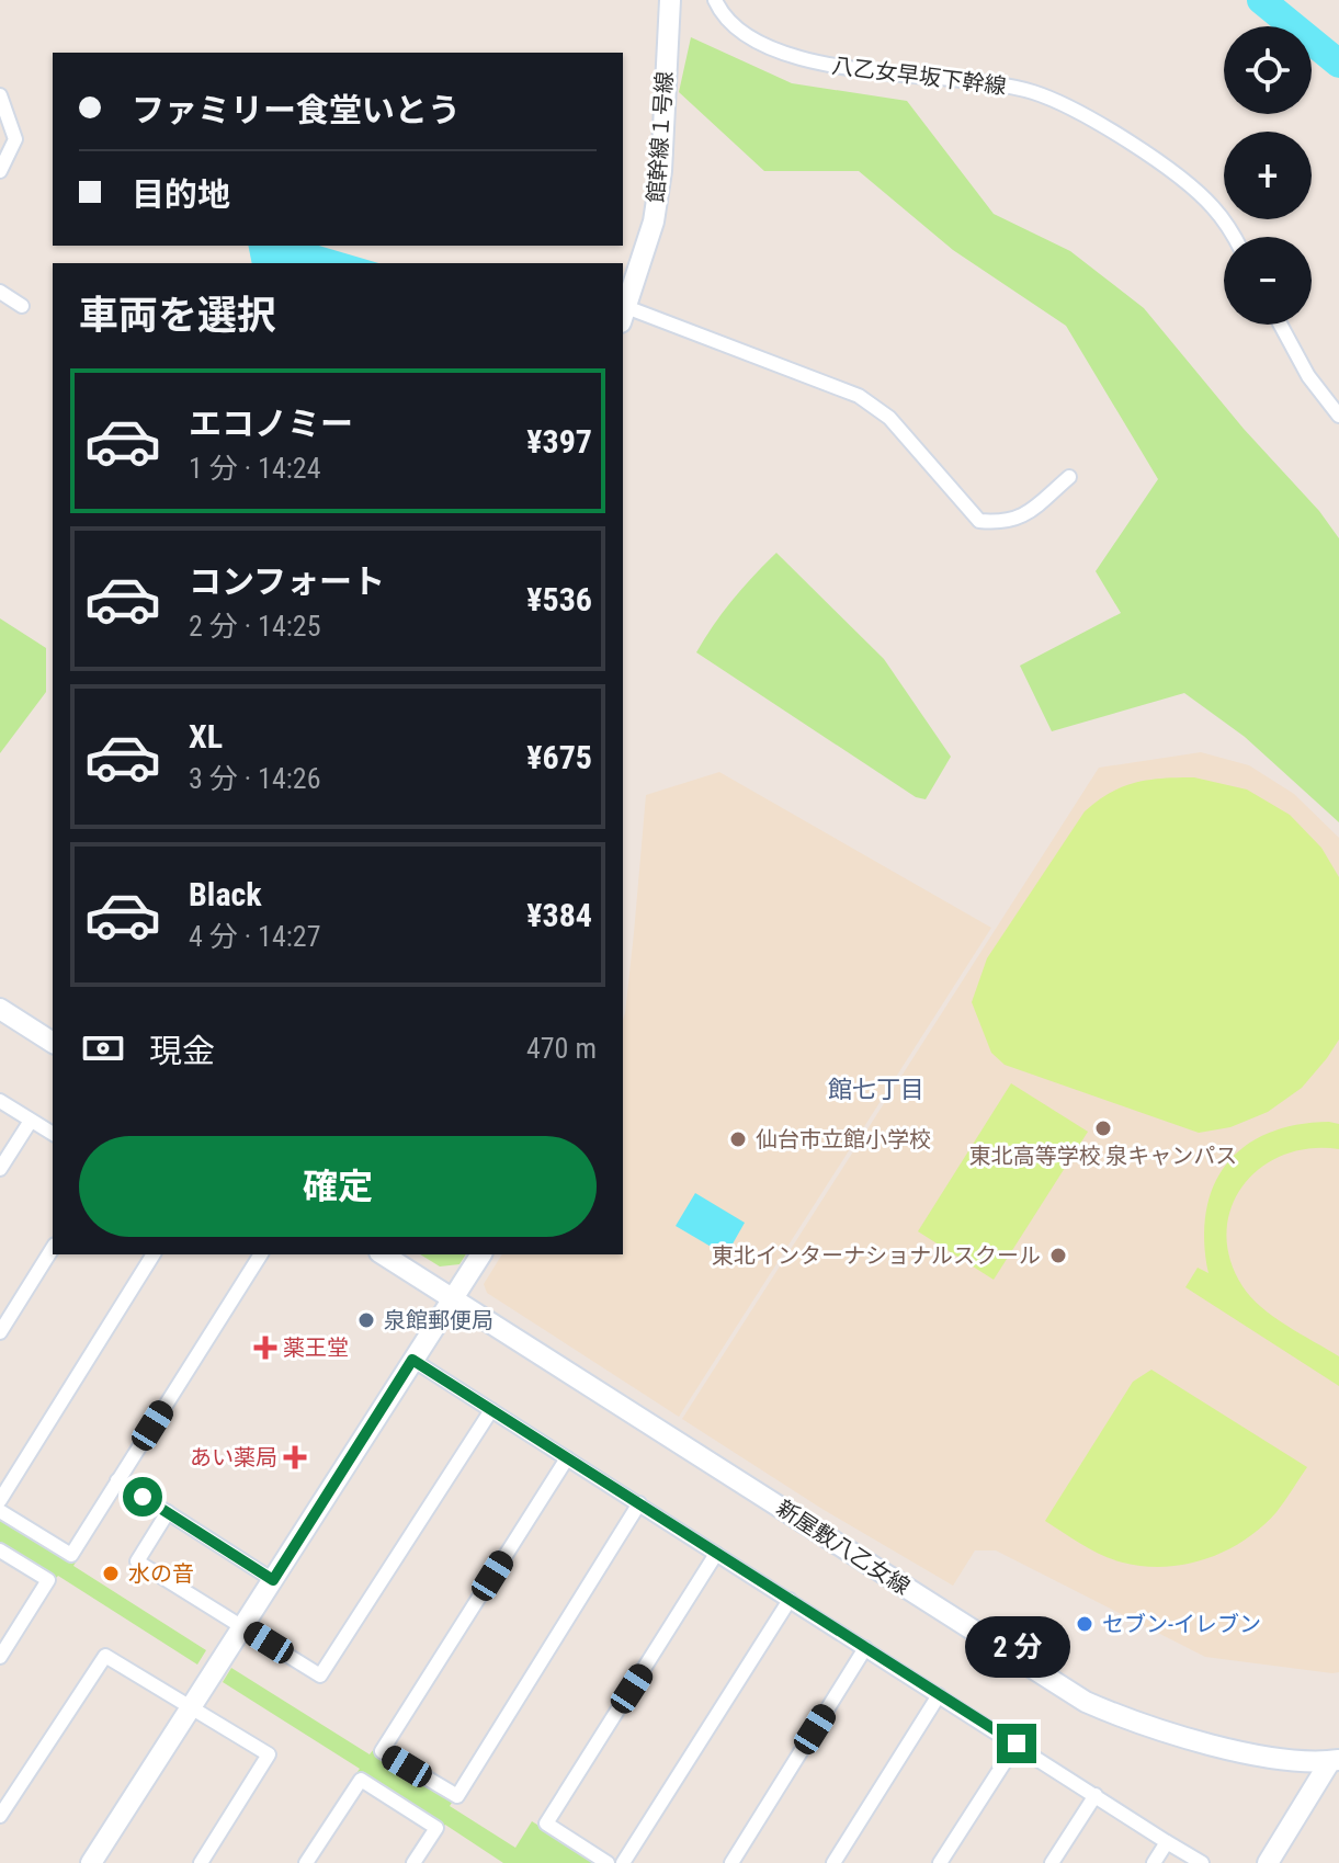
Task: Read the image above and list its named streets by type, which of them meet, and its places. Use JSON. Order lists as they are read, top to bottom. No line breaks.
{"streets":{"street":["八乙女早坂下幹線","館幹線１号線","新屋敷八乙女線"]},"districts":["館七丁目"],"places":{"other":["東北高等学校 泉キャンパス","仙台市立館小学校","東北インターナショナルスクール","泉館郵便局","水の音","セブン-イレブン"],"health":["薬王堂","あい薬局"]},"page":{"map_buttons":["+","−"],"banner":["ファミリー食堂いとう","目的地"],"heading":"車両を選択","list":[{"name":"エコノミー","note":"1 分 · 14:24","value":"¥397"},{"name":"コンフォート","note":"2 分 · 14:25","value":"¥536"},{"name":"XL","note":"3 分 · 14:26","value":"¥675"},{"name":"Black","note":"4 分 · 14:27","value":"¥384"}],"pay":["現金","470 m"],"buttons":"確定","bubble":"2 分"}}
